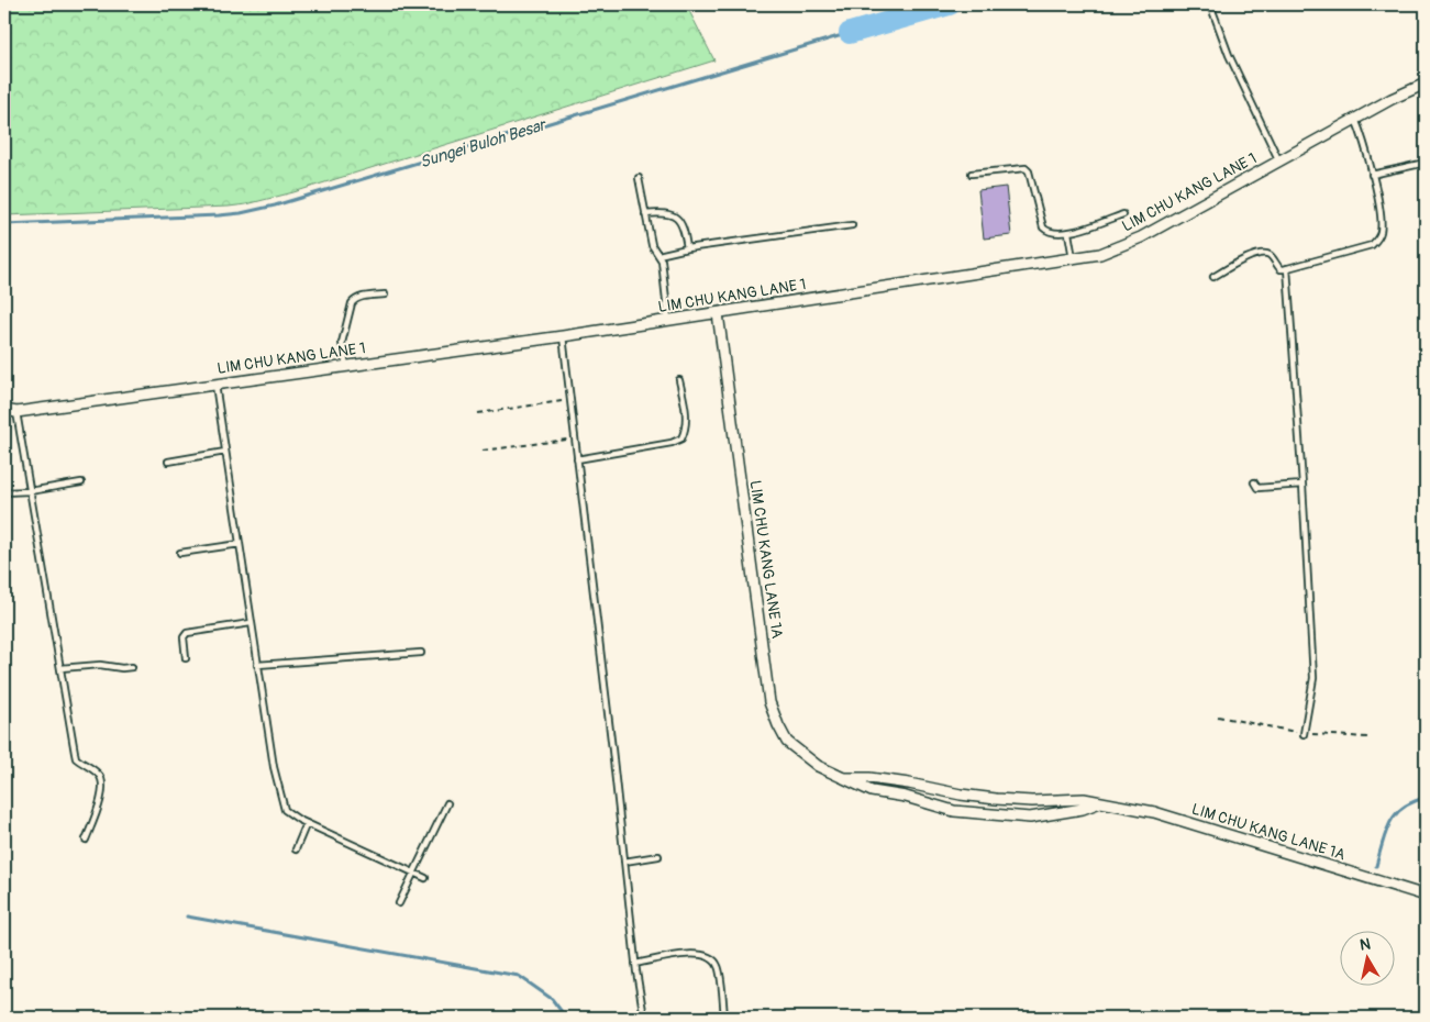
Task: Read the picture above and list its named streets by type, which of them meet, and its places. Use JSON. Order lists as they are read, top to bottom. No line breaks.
{"streets":{"street":["LIM CHU KANG LANE 1","LIM CHU KANG LANE 1A"]},"crossings":[["LIM CHU KANG LANE 1","LIM CHU KANG LANE 1A"]],"water":["Sungei Buloh Besar"],"north":"top"}
